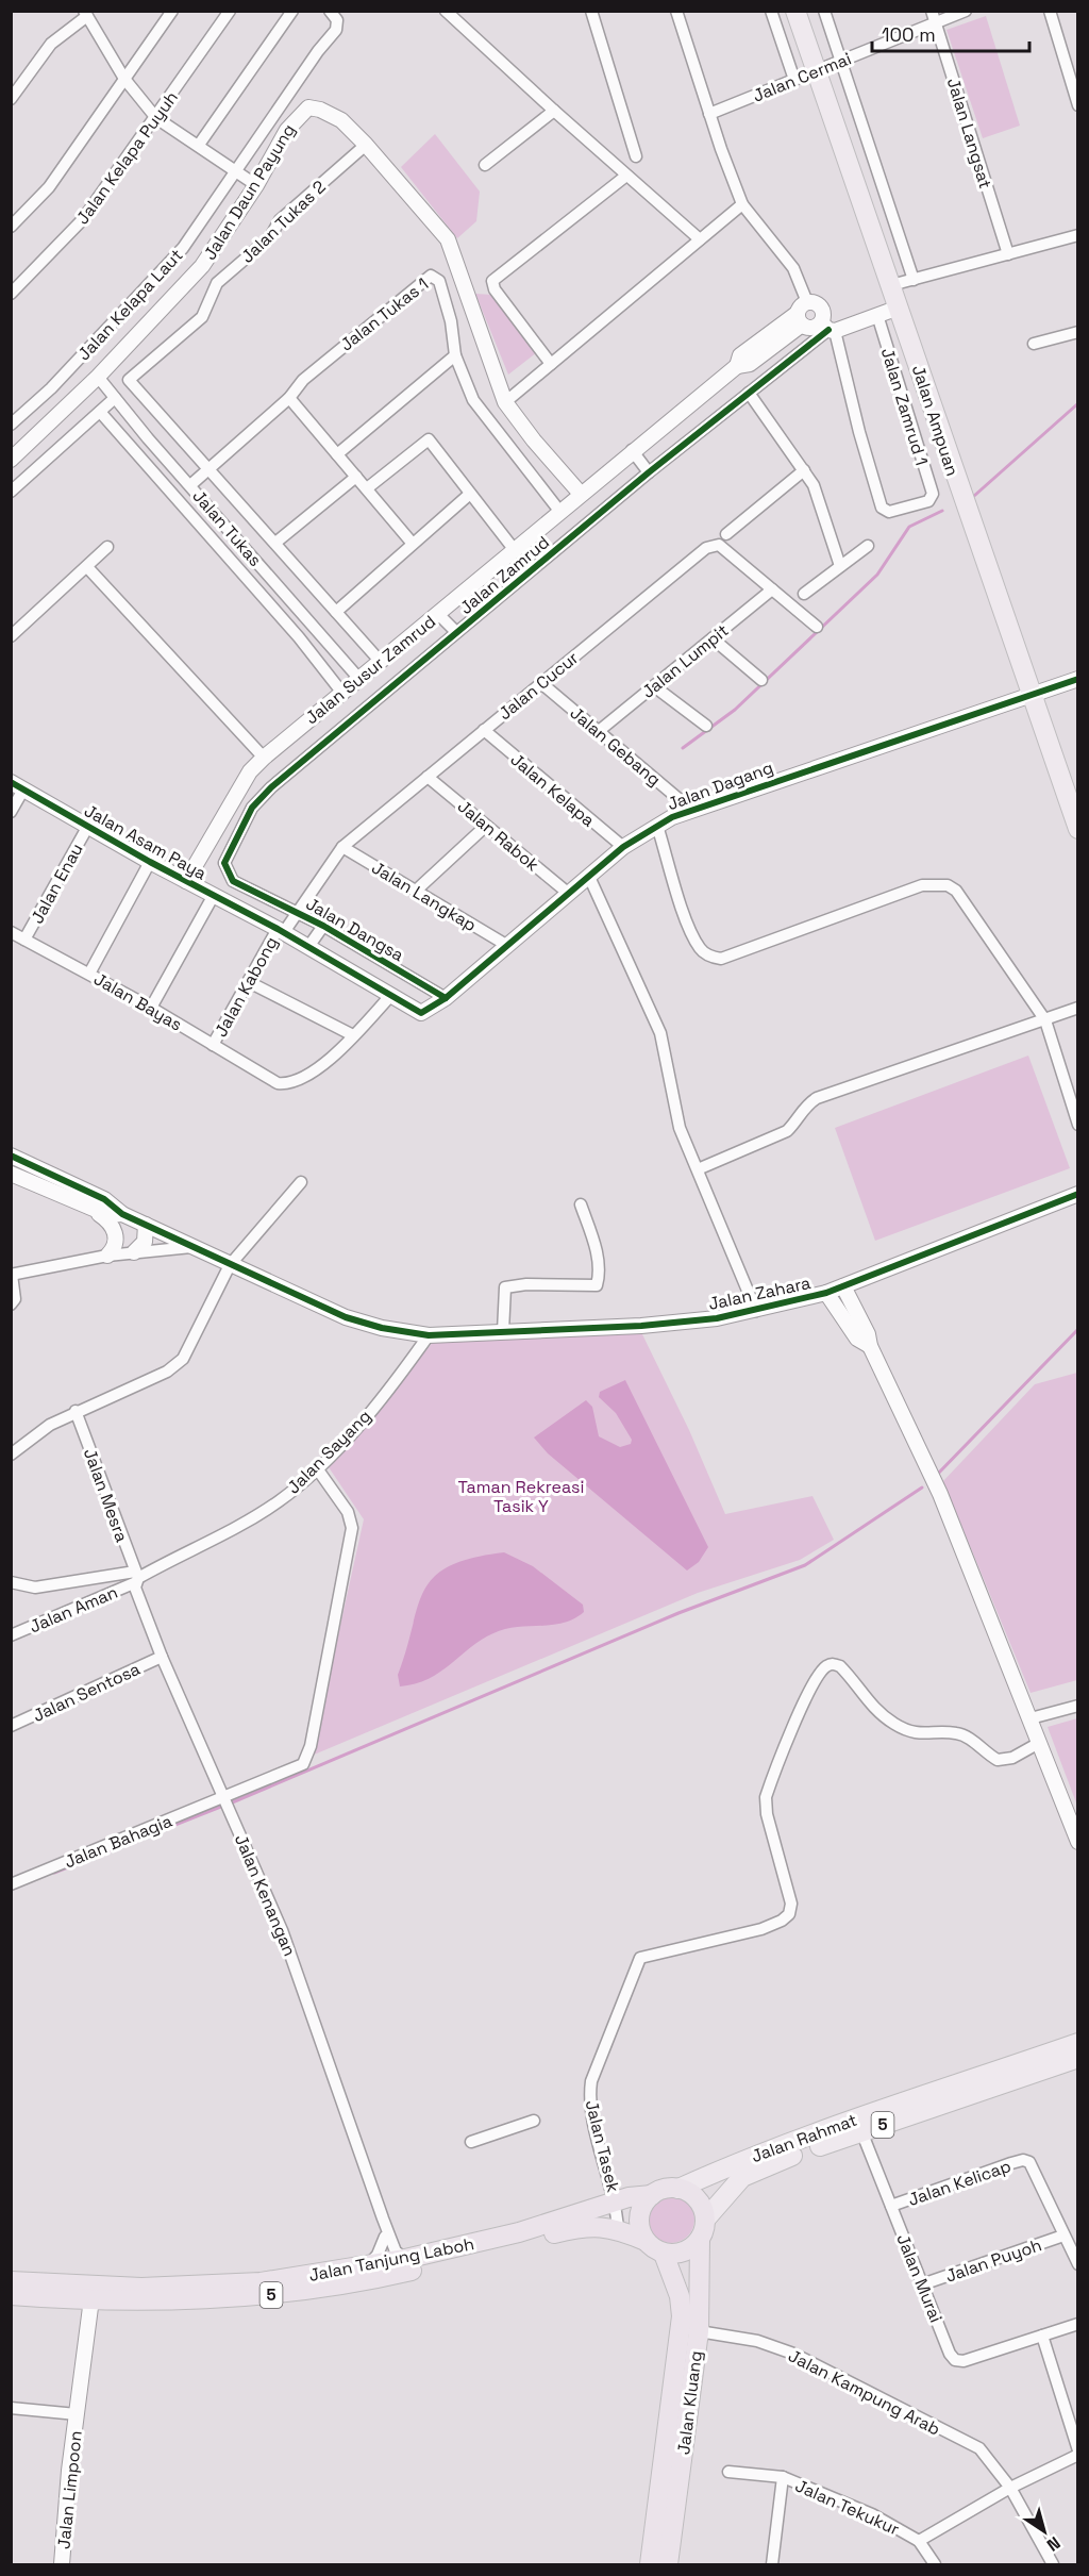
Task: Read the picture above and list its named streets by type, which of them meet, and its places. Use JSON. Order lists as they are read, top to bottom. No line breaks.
{"streets":{"highway":["5","Jalan Tanjung Laboh","Jalan Kluang"],"main road":["Jalan Ampuan","Jalan Rahmat"],"street":["Jalan Cermai","Jalan Langsat","Jalan Kelapa Puyuh","Jalan Daun Payung","Jalan Tukas 2","Jalan Kelapa Laut","Jalan Tukas 1","Jalan Zamrud 1","Jalan Tukas","Jalan Zamrud","Jalan Lumpit","Jalan Susur Zamrud","Jalan Cucur","Jalan Gebang","Jalan Dagang","Jalan Kelapa","Jalan Rabok","Jalan Asam Paya","Jalan Enau","Jalan Langkap","Jalan Dangsa","Jalan Kabong","Jalan Bayas","Jalan Zahara","Jalan Sayang","Jalan Mesra","Jalan Aman","Jalan Sentosa","Jalan Bahagia","Jalan Kenangan","Jalan Tasek","Jalan Kelicap","Jalan Puyoh","Jalan Murai","Jalan Kampung Arab","Jalan Limpoon","Jalan Tekukur"]},"crossings":[["Jalan Cermai","Jalan Langsat"],["Jalan Cermai","Jalan Ampuan"],["Jalan Daun Payung","Jalan Tukas 2"],["Jalan Daun Payung","Jalan Tukas"],["Jalan Daun Payung","Jalan Susur Zamrud"],["Jalan Tukas 2","Jalan Tukas 1"],["Jalan Tukas 1","Jalan Tukas"],["Jalan Tukas 1","Jalan Susur Zamrud"],["Jalan Zamrud 1","Jalan Zamrud"],["Jalan Ampuan","Jalan Zamrud"],["Jalan Ampuan","Jalan Dagang"],["Jalan Tukas","Jalan Susur Zamrud"],["Jalan Zamrud","Jalan Dangsa"],["Jalan Lumpit","Jalan Cucur"],["Jalan Lumpit","Jalan Gebang"],["Jalan Susur Zamrud","Jalan Asam Paya"],["Jalan Cucur","Jalan Gebang"],["Jalan Cucur","Jalan Kelapa"],["Jalan Cucur","Jalan Rabok"],["Jalan Cucur","Jalan Asam Paya"],["Jalan Cucur","Jalan Langkap"],["Jalan Cucur","Jalan Dangsa"],["Jalan Cucur","Jalan Kabong"],["Jalan Gebang","Jalan Dagang"],["Jalan Dagang","Jalan Kelapa"],["Jalan Dagang","Jalan Rabok"],["Jalan Dagang","Jalan Asam Paya"],["Jalan Dagang","Jalan Langkap"],["Jalan Dagang","Jalan Dangsa"],["Jalan Asam Paya","Jalan Enau"],["Jalan Asam Paya","Jalan Kabong"],["Jalan Asam Paya","Jalan Bayas"],["Jalan Enau","Jalan Bayas"],["Jalan Kabong","Jalan Bayas"],["Jalan Zahara","Jalan Sayang"],["Jalan Sayang","Jalan Mesra"],["Jalan Sayang","Jalan Aman"],["Jalan Sayang","Jalan Bahagia"],["Jalan Sayang","Jalan Kenangan"],["Jalan Mesra","Jalan Aman"],["Jalan Mesra","Jalan Kenangan"],["Jalan Aman","Jalan Kenangan"],["Jalan Sentosa","Jalan Kenangan"],["Jalan Bahagia","Jalan Kenangan"],["Jalan Kenangan","Jalan Tanjung Laboh"],["5","Jalan Rahmat"],["5","Jalan Tanjung Laboh"],["5","Jalan Kluang"],["Jalan Rahmat","Jalan Tanjung Laboh"],["Jalan Rahmat","Jalan Murai"],["Jalan Rahmat","Jalan Kluang"],["Jalan Tasek","Jalan Tanjung Laboh"],["Jalan Kelicap","Jalan Puyoh"],["Jalan Kelicap","Jalan Murai"],["Jalan Tanjung Laboh","Jalan Kluang"],["Jalan Tanjung Laboh","Jalan Limpoon"],["Jalan Puyoh","Jalan Murai"],["Jalan Kampung Arab","Jalan Kluang"]],"parks":["Taman Rekreasi Tasik Y"],"scale_bar":"100 m","north":"bottom right"}
